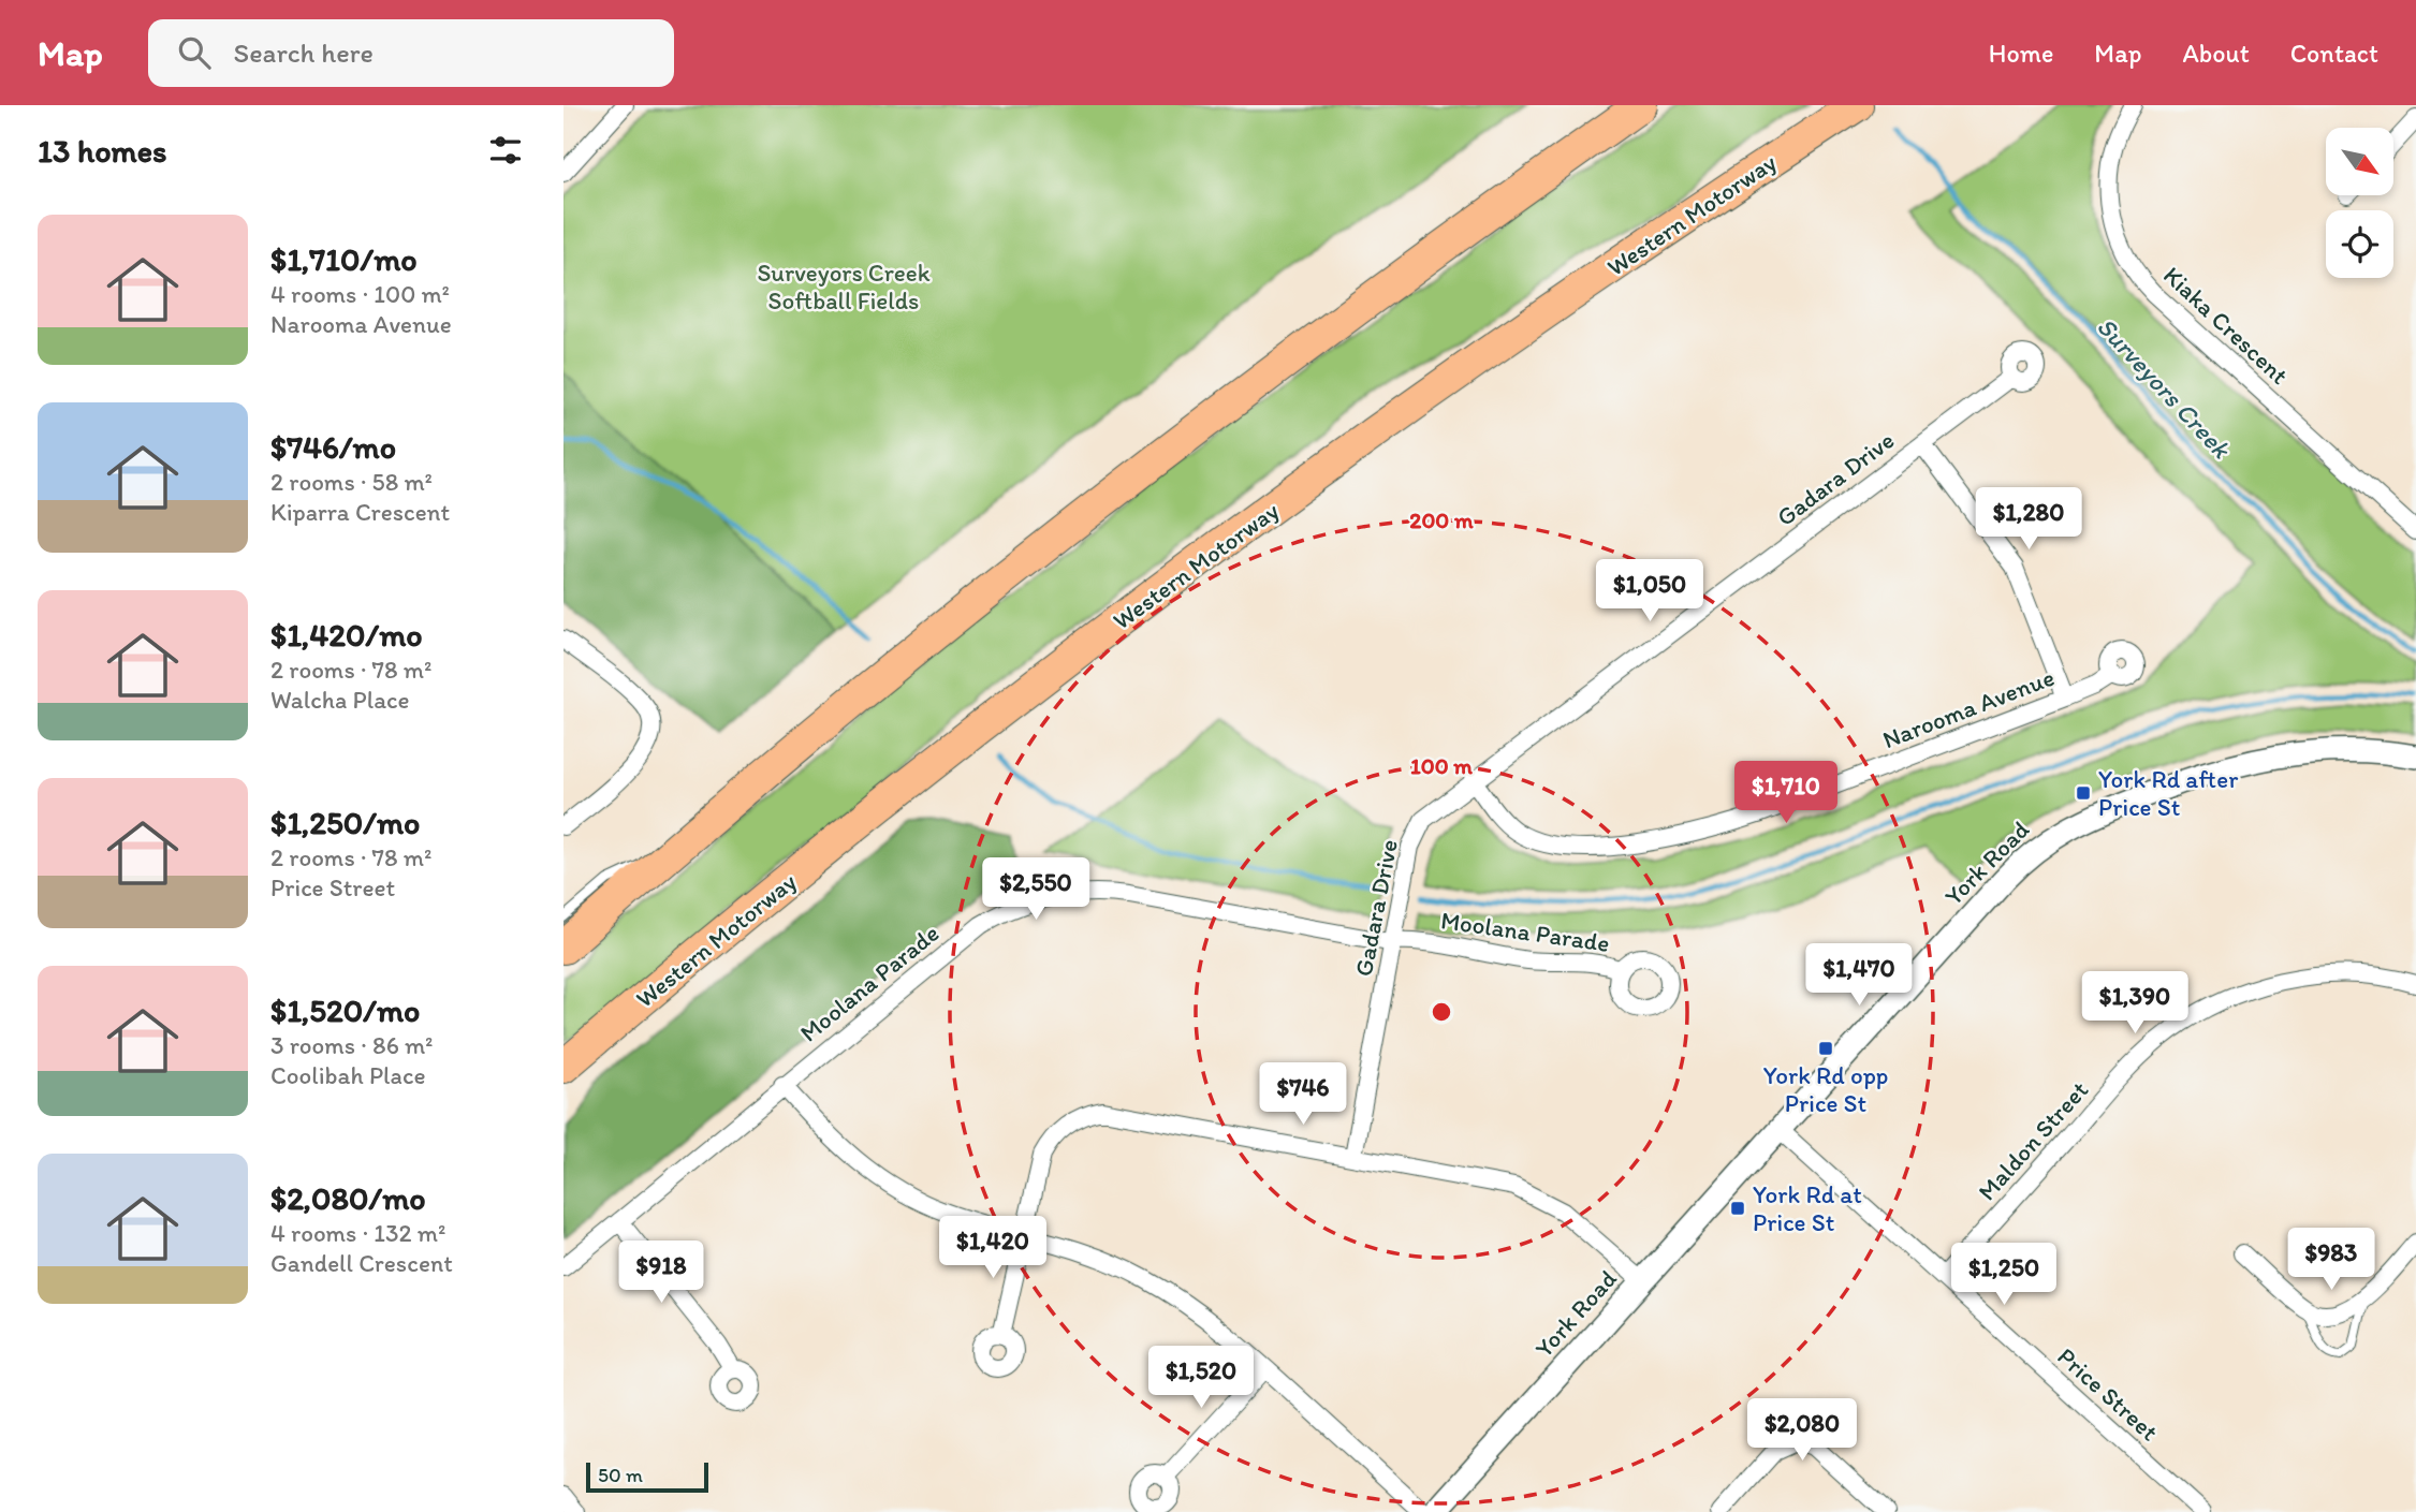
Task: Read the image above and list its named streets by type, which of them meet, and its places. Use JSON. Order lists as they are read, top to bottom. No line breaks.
{"streets":{"highway":["Western Motorway"],"street":["Kiaka Crescent","Gadara Drive","Narooma Avenue","York Road","Moolana Parade","Maldon Street","Price Street"]},"crossings":[["Gadara Drive","Narooma Avenue"],["Gadara Drive","Moolana Parade"],["York Road","Price Street"],["Maldon Street","Price Street"]],"water":["Surveyors Creek"],"parks":["Surveyors Creek Softball Fields"],"places":{"transit":["York Rd after Price St","York Rd opp Price St","York Rd at Price St"]},"scale_bar":"50 m","north":"bottom right","page":{"header":"Map","search":"Search here","nav":["Home","Map","About","Contact"],"heading":"13 homes","list":[{"name":"$1,710/mo","note":"4 rooms · 100 m² · Narooma Avenue"},{"name":"$746/mo","note":"2 rooms · 58 m² · Kiparra Crescent"},{"name":"$1,420/mo","note":"2 rooms · 78 m² · Walcha Place"},{"name":"$1,250/mo","note":"2 rooms · 78 m² · Price Street"},{"name":"$1,520/mo","note":"3 rooms · 86 m² · Coolibah Place"},{"name":"$2,080/mo","note":"4 rooms · 132 m² · Gandell Crescent"}],"price":["$1,280","$1,050","$1,710","$2,550","$1,470","$1,390","$746","$1,420","$983","$918","$1,250","$1,520","$2,080"],"scale":"50 m"},"rings":["200 m","100 m"]}
